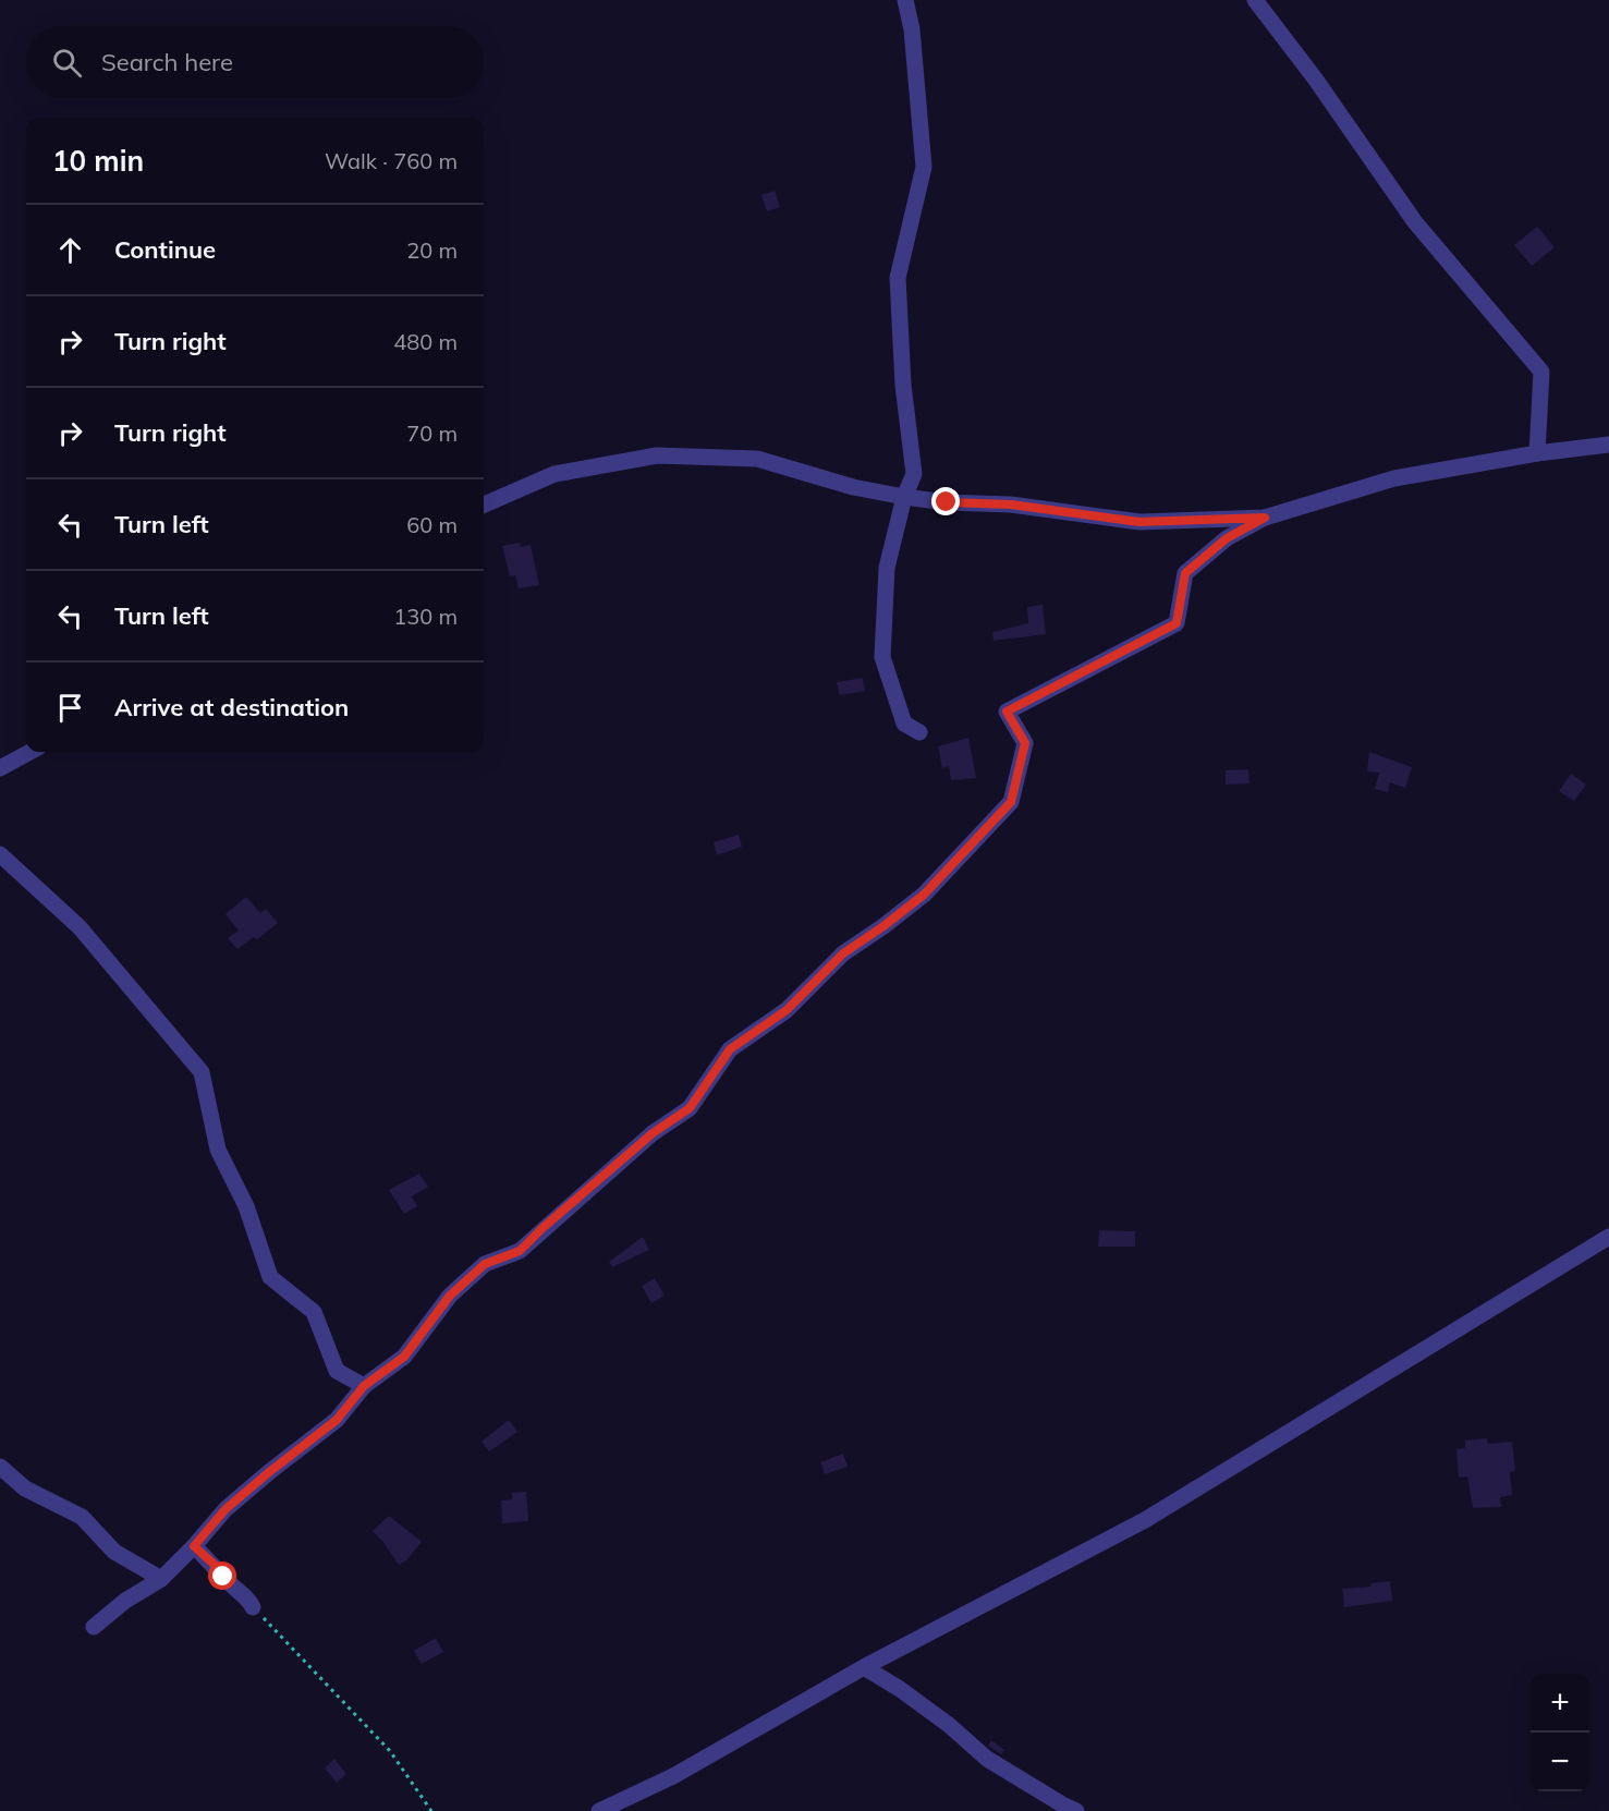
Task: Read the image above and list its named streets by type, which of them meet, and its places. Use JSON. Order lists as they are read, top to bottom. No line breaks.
{"page":{"search":"Search here","heading":["10 min","Walk · 760 m"],"list":[["Continue","20 m"],["Turn right","480 m"],["Turn right","70 m"],["Turn left","60 m"],["Turn left","130 m"],"Arrive at destination"],"map_buttons":["+","−"]}}
